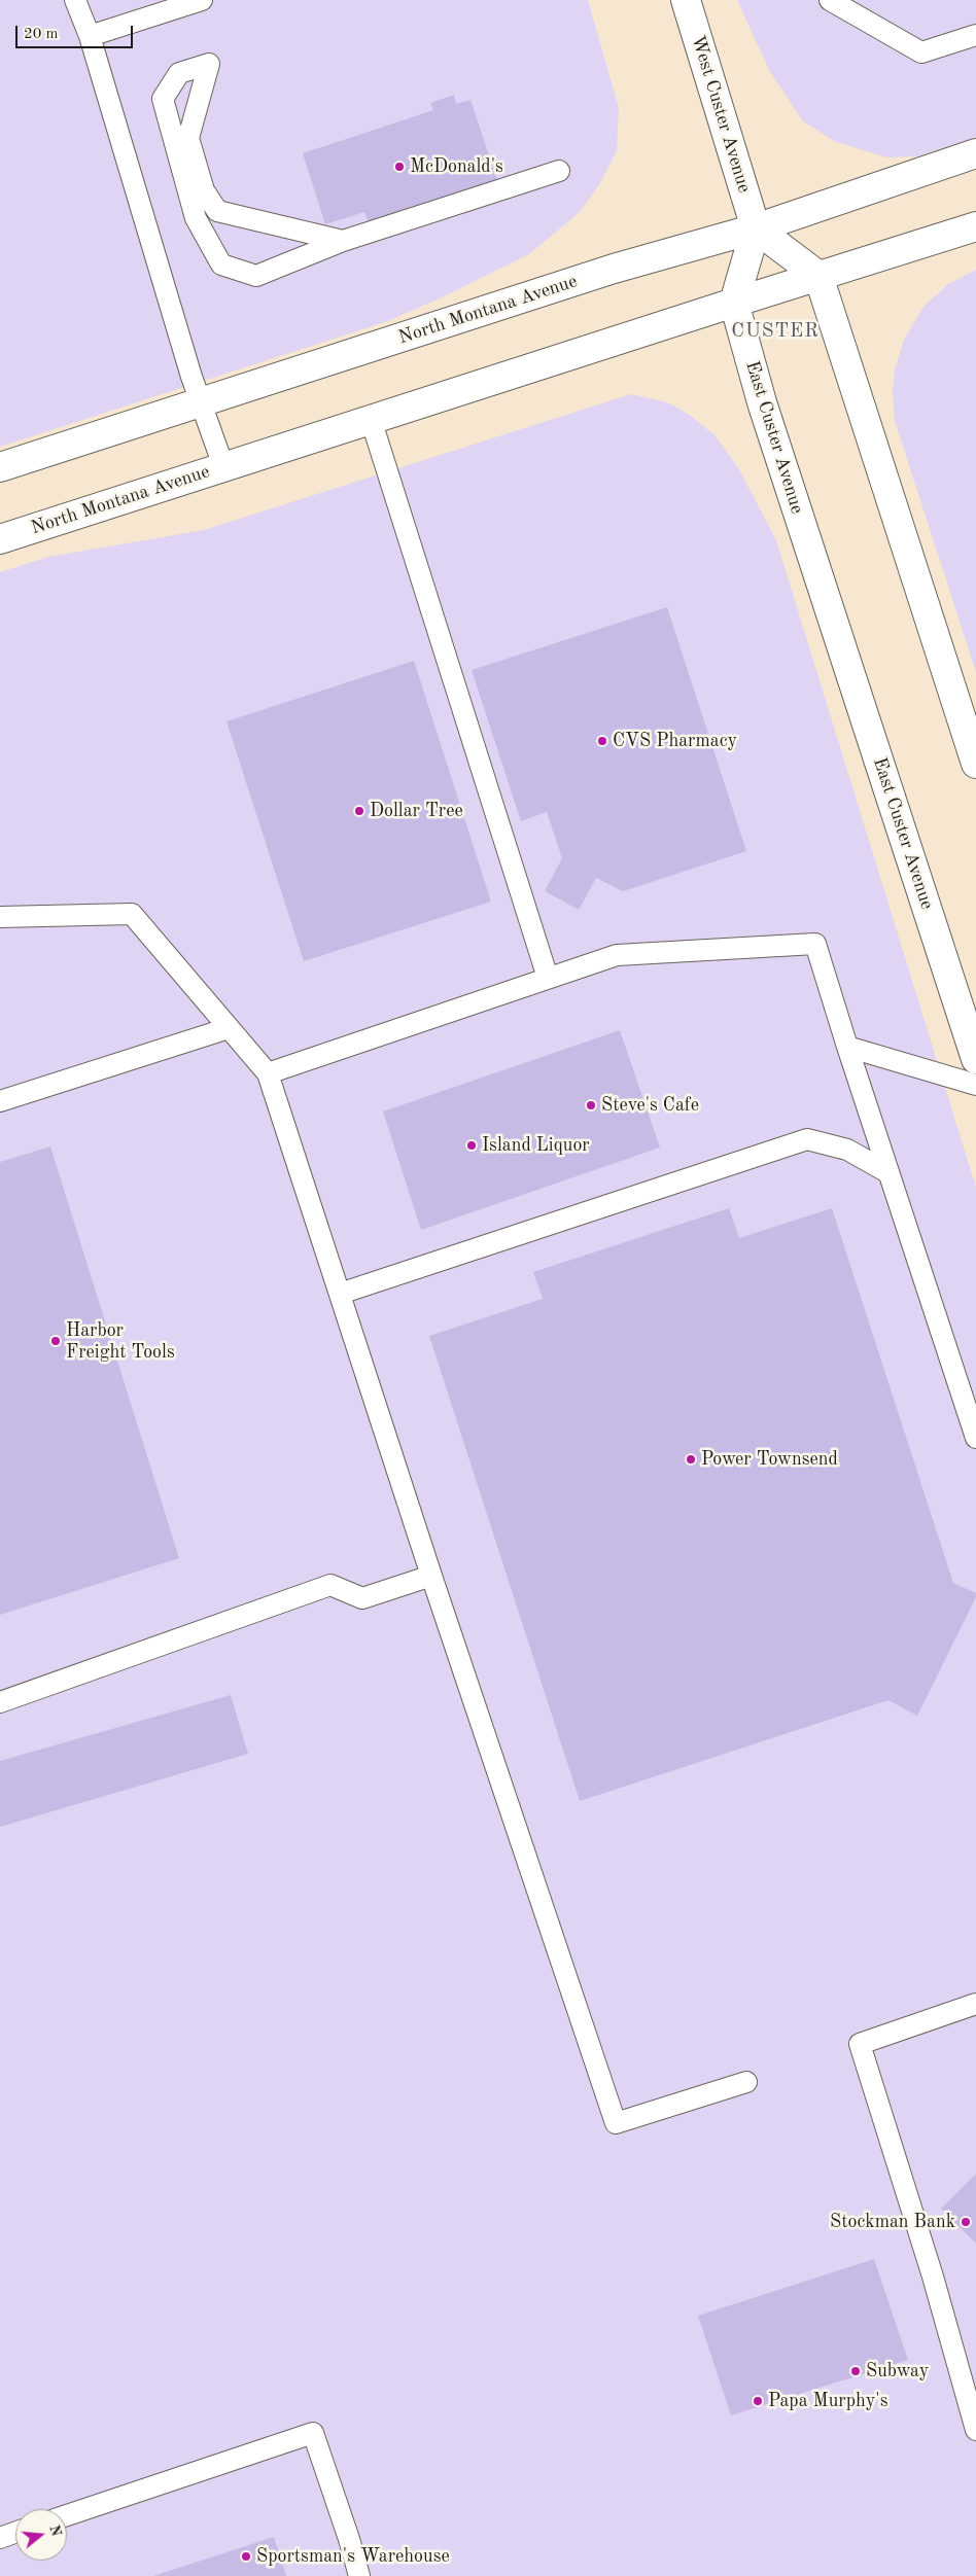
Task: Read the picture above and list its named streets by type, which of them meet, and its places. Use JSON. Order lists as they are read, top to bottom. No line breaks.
{"streets":{"main road":["West Custer Avenue","North Montana Avenue","East Custer Avenue"]},"crossings":[["West Custer Avenue","North Montana Avenue"],["North Montana Avenue","East Custer Avenue"]],"districts":["CUSTER"],"places":["McDonald's","CVS Pharmacy","Dollar Tree","Steve's Cafe","Island Liquor","Harbor Freight Tools","Power Townsend","Stockman Bank","Subway","Papa Murphy's","Sportsman's Warehouse"],"scale_bar":"20 m","north":"right"}
